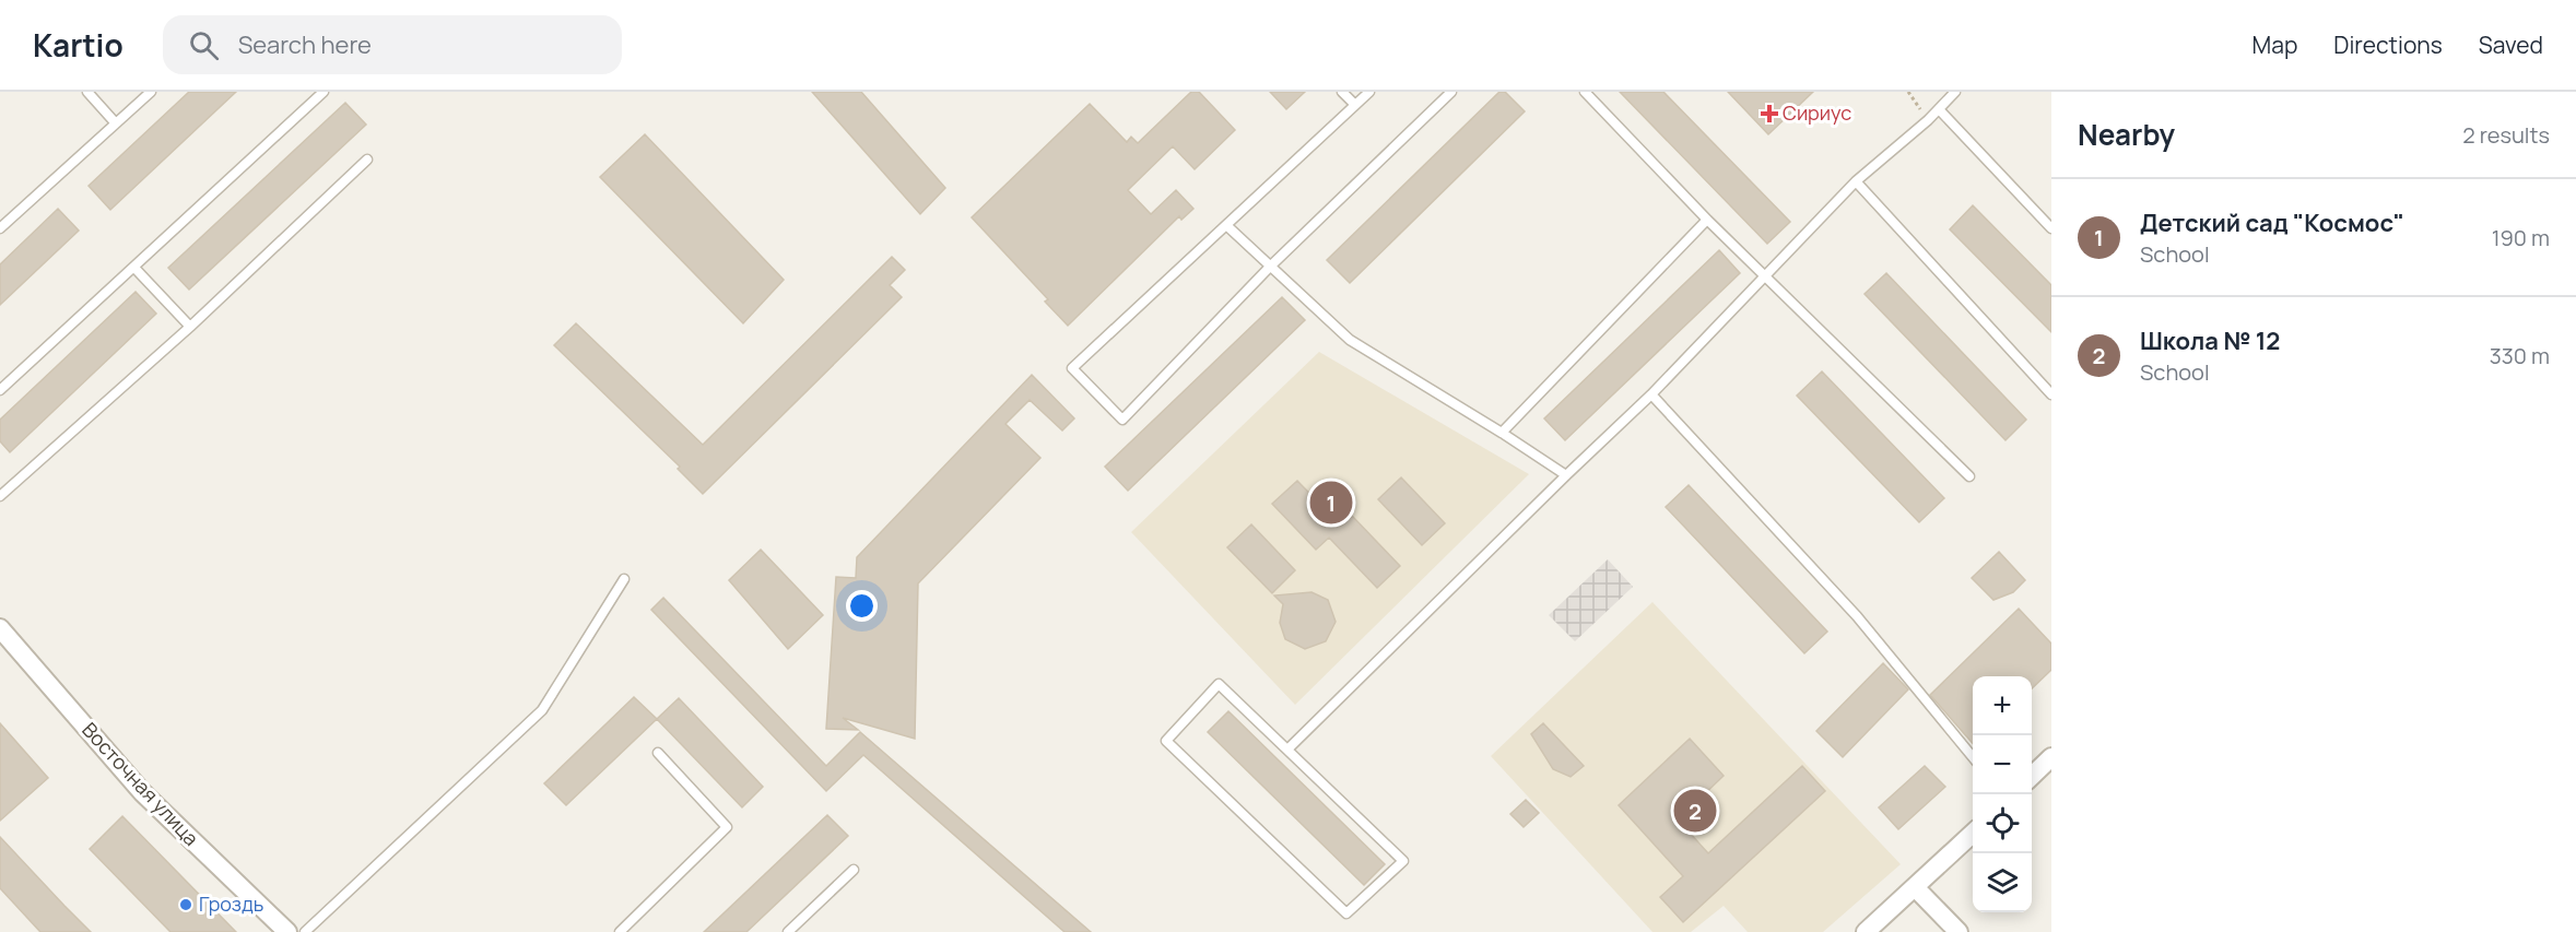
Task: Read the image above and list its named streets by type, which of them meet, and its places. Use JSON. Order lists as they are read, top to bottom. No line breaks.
{"streets":{"street":["Восточная улица"]},"places":{"health":["Сириус"],"other":["Гроздь"]},"page":{"header":"Kartio","search":"Search here","nav":["Map","Directions","Saved"],"heading":["Nearby","2 results"],"list":[{"mark":"1","name":"Детский сад \"Космос\"","note":"School","value":"190 m"},{"mark":"2","name":"Школа № 12","note":"School","value":"330 m"}],"pins":["1","2"],"map_buttons":["+","−"]}}
